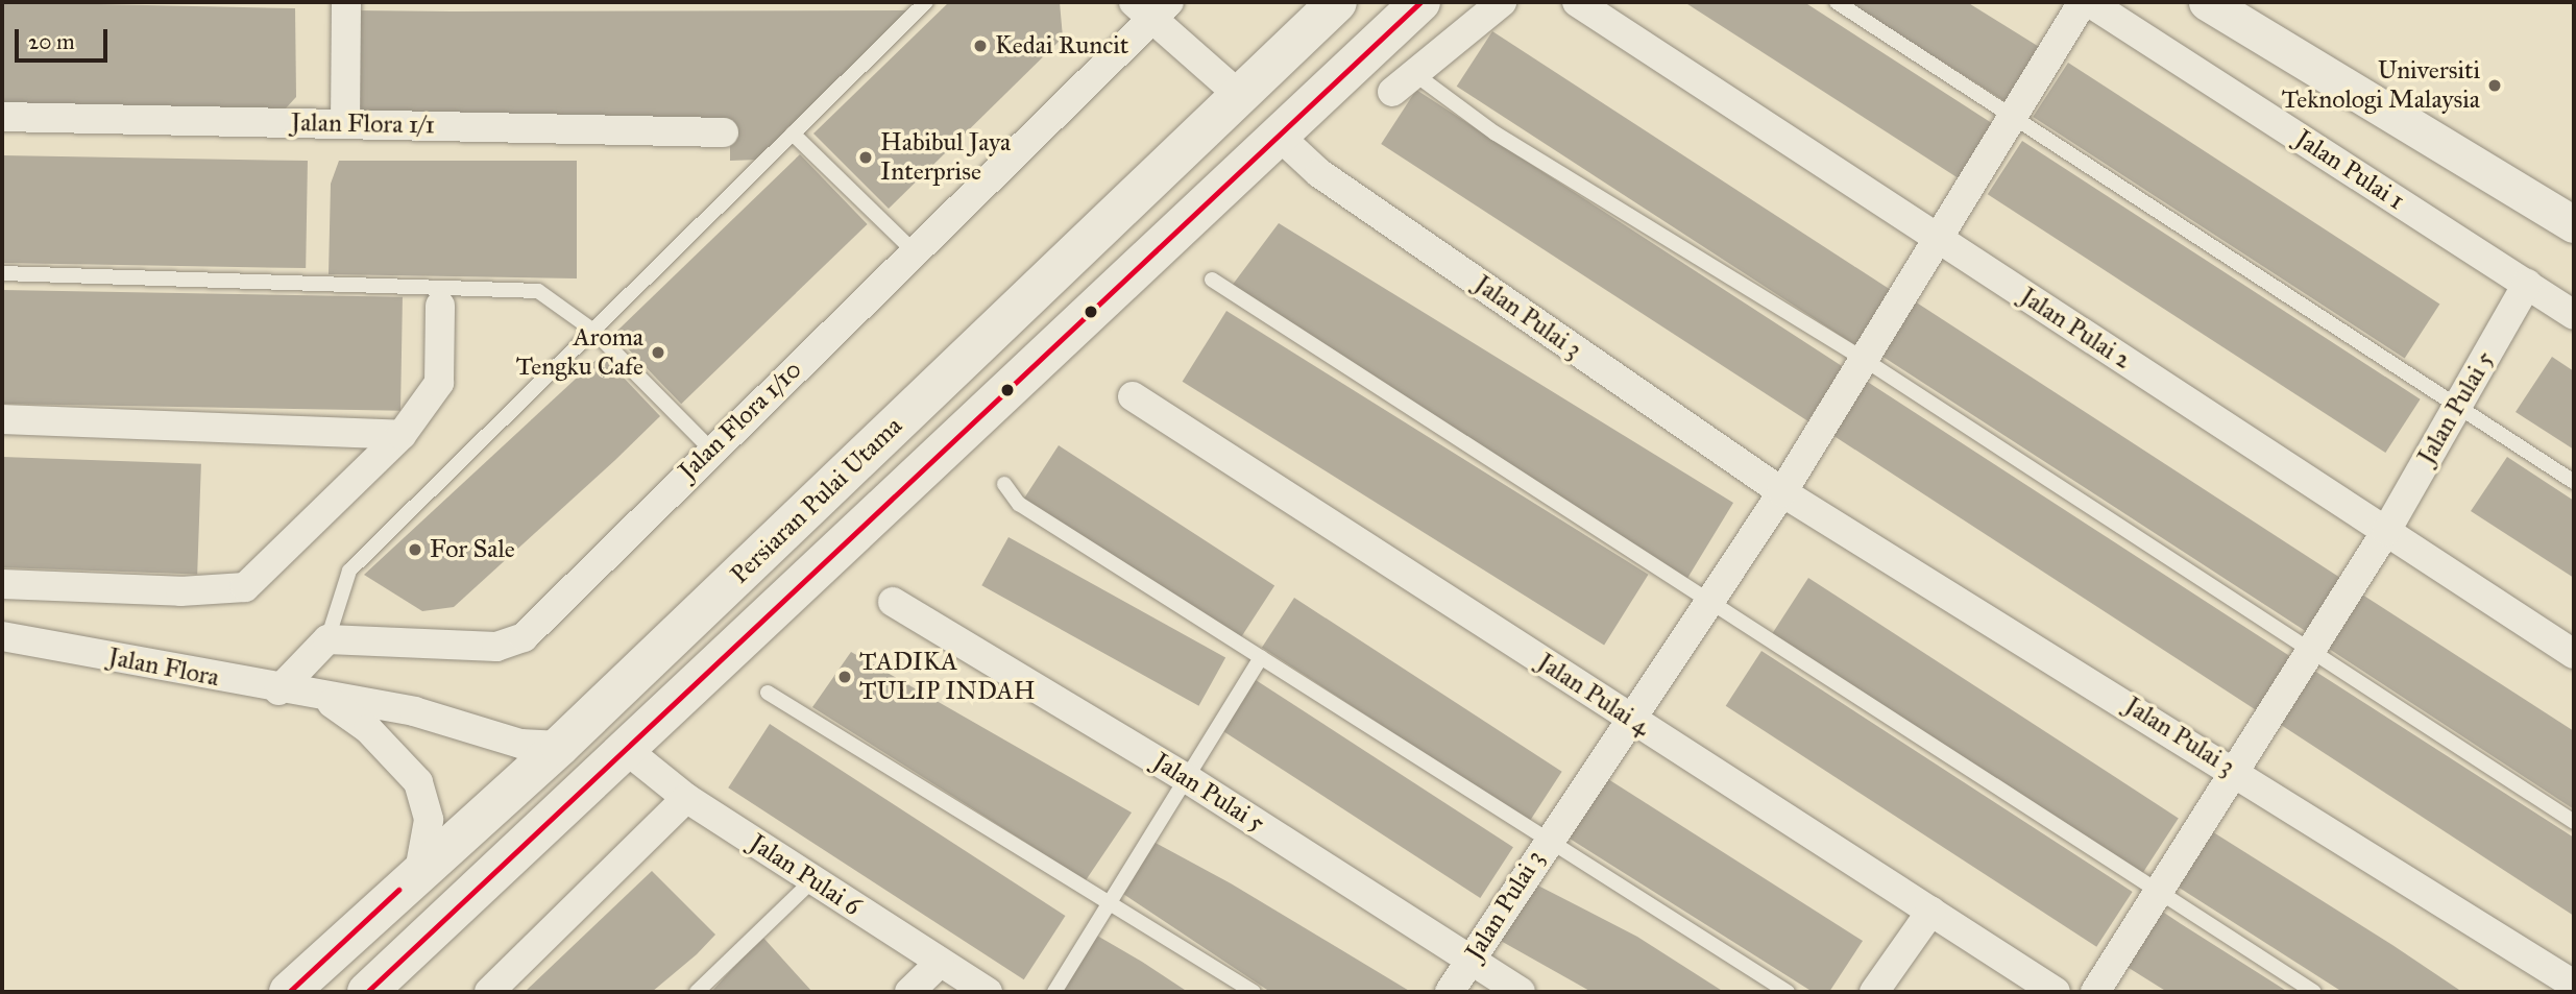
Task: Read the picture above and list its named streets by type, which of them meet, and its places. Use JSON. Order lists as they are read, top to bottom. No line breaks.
{"streets":{"main road":["Persiaran Pulai Utama"],"street":["Jalan Flora 1/1","Jalan Pulai 1","Jalan Pulai 3","Jalan Pulai 2","Jalan Pulai 5","Jalan Flora 1/10","Jalan Flora","Jalan Pulai 4","Jalan Pulai 6"]},"crossings":[["Jalan Pulai 1","Jalan Pulai 5"],["Jalan Pulai 3","Jalan Pulai 5"],["Jalan Pulai 3","Persiaran Pulai Utama"],["Jalan Pulai 3","Jalan Pulai 4"],["Jalan Pulai 2","Jalan Pulai 5"],["Persiaran Pulai Utama","Jalan Flora"],["Persiaran Pulai Utama","Jalan Pulai 6"]],"places":["Kedai Runcit","Universiti Teknologi Malaysia","Habibul Jaya Interprise","Aroma Tengku Cafe","For Sale","TADIKA TULIP INDAH"],"scale_bar":"20 m"}
